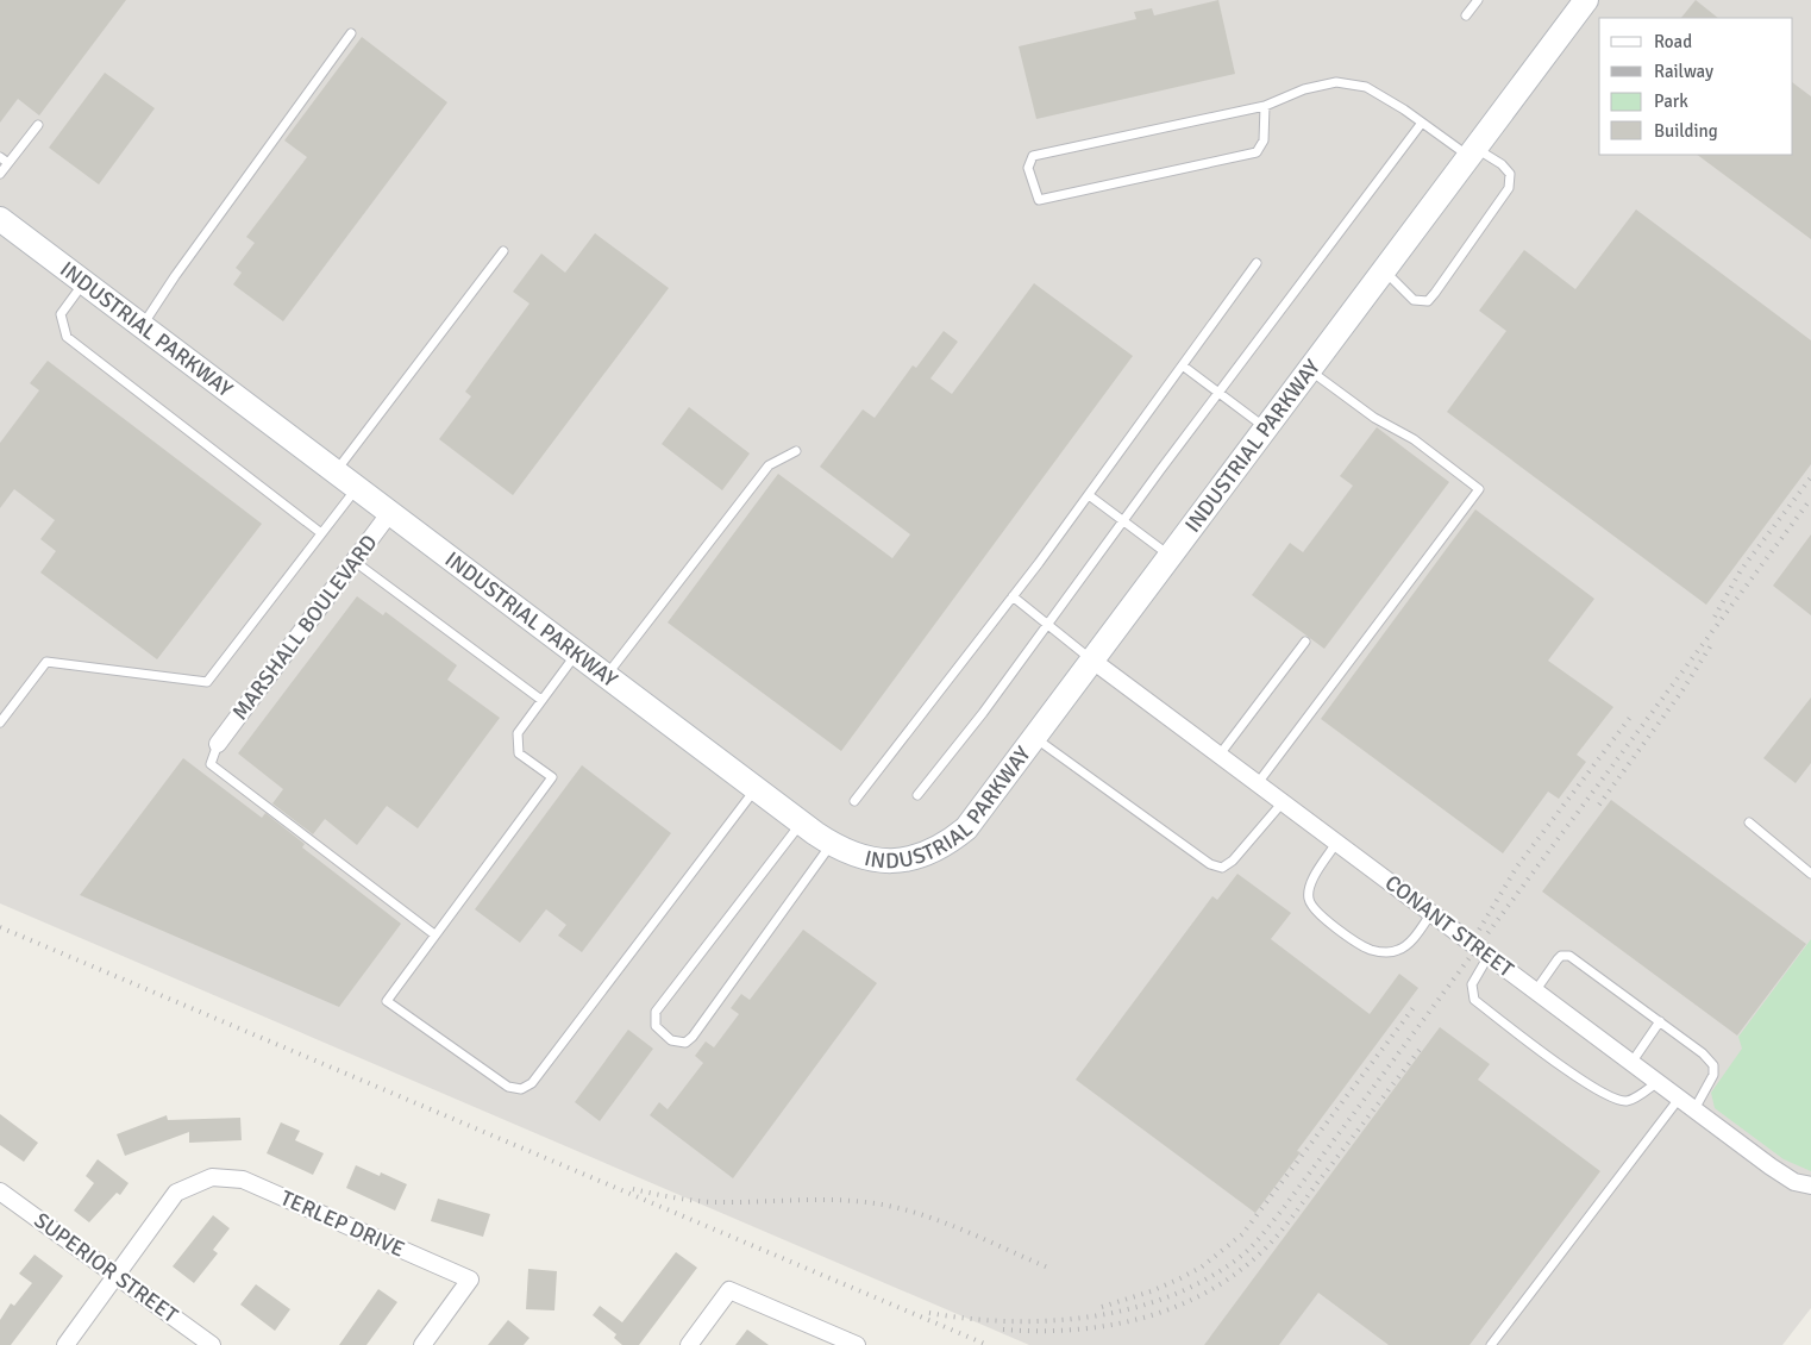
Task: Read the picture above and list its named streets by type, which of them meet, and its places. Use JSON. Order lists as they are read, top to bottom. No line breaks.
{"streets":{"street":["INDUSTRIAL PARKWAY","MARSHALL BOULEVARD","CONANT STREET","TERLEP DRIVE","SUPERIOR STREET"]},"crossings":[["INDUSTRIAL PARKWAY","MARSHALL BOULEVARD"],["INDUSTRIAL PARKWAY","CONANT STREET"],["TERLEP DRIVE","SUPERIOR STREET"]],"legend":["Road","Railway","Park","Building"]}
